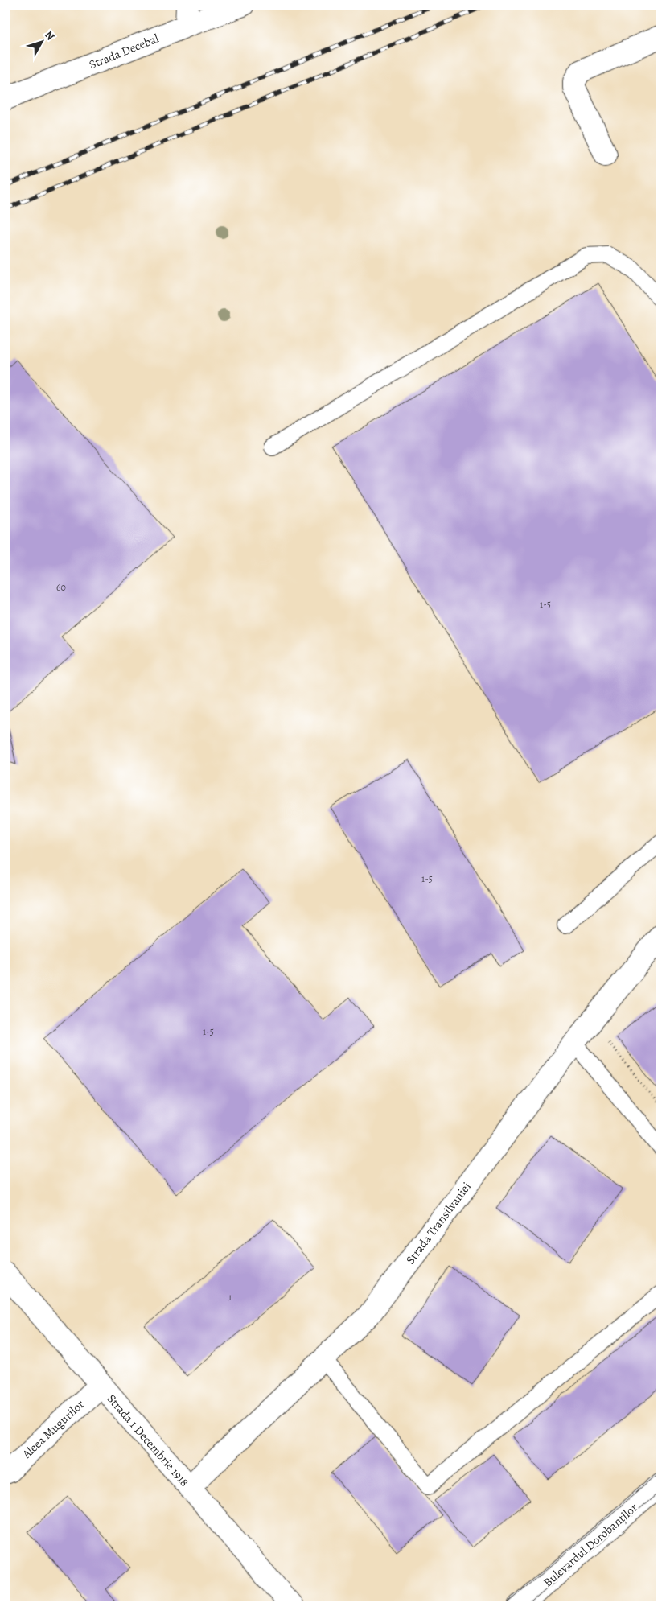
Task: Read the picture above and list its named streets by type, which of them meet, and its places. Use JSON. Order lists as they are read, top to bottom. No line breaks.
{"streets":{"street":["Strada Decebal","Strada Transilvaniei","Aleea Mugurilor","Strada 1 Decembrie 1918","Bulevardul Dorobanților"]},"crossings":[["Strada Transilvaniei","Strada 1 Decembrie 1918"],["Aleea Mugurilor","Strada 1 Decembrie 1918"]],"house_numbers":["60","1-5","1-5","1-5","1"],"north":"top right"}
